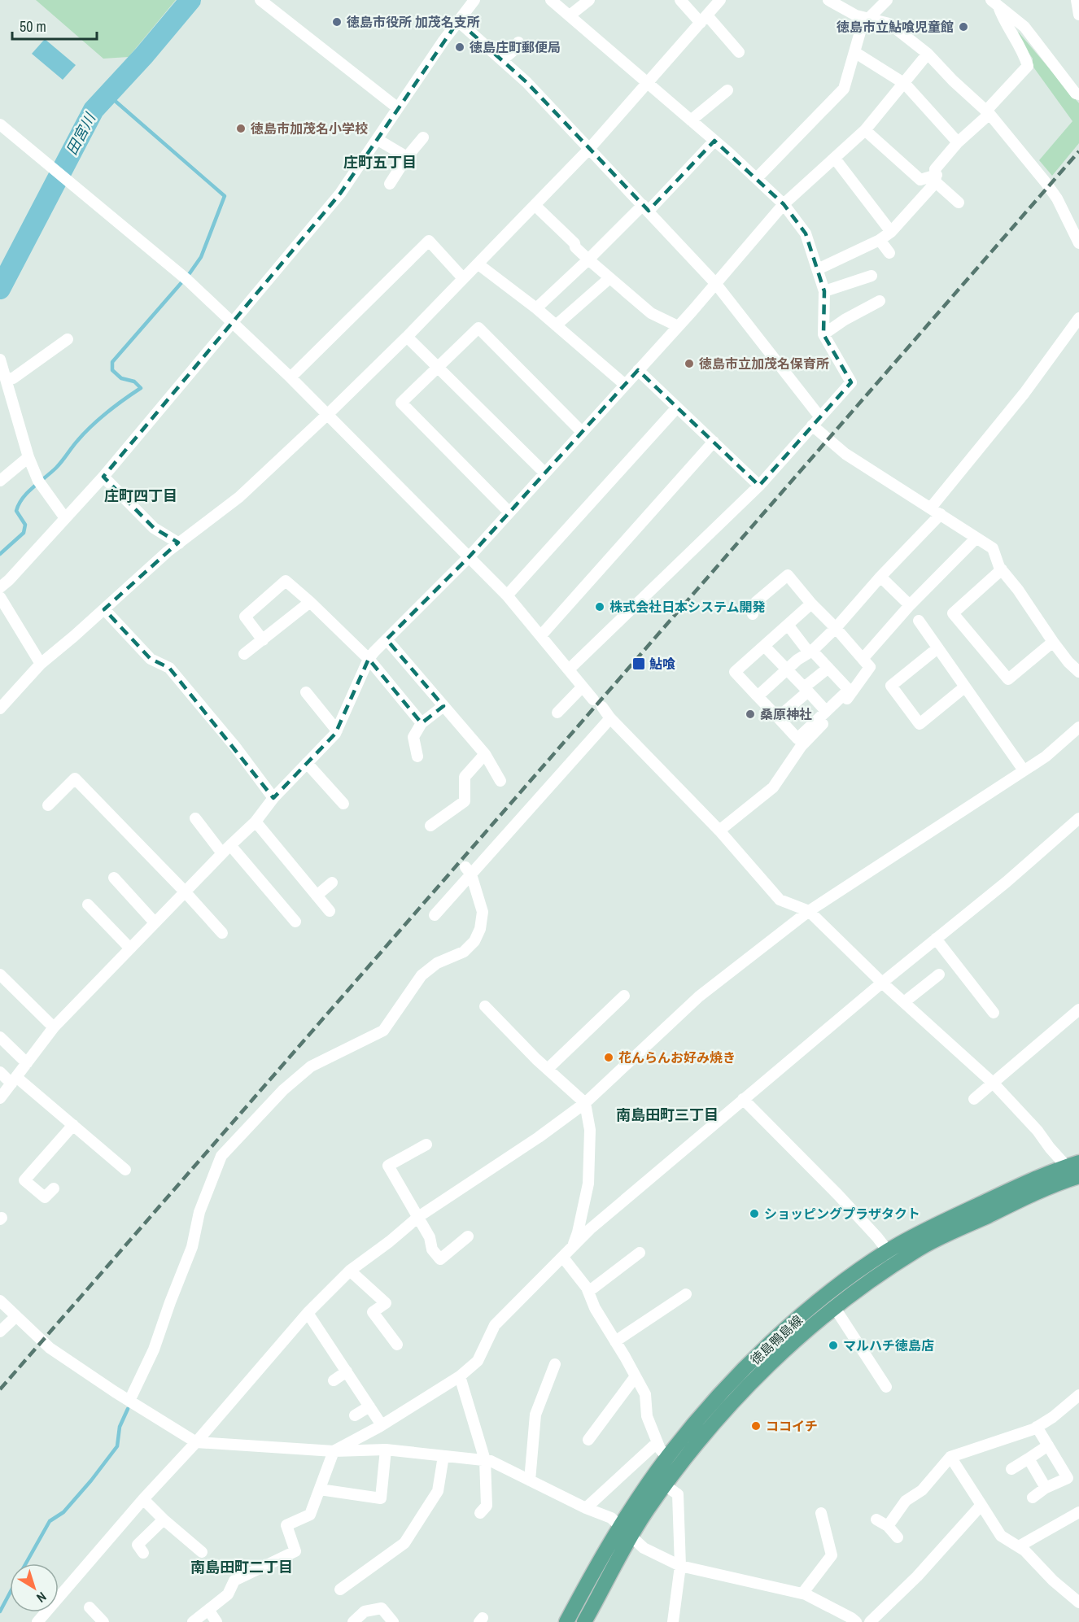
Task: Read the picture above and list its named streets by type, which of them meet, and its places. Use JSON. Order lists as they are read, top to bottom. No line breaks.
{"streets":{"main road":["徳島鴨島線"]},"districts":["庄町五丁目","庄町四丁目","南島田町三丁目","南島田町二丁目"],"water":["田宮川"],"places":{"other":["徳島市役所 加茂名支所","徳島市立鮎喰児童館","徳島庄町郵便局","徳島市加茂名小学校","徳島市立加茂名保育所","株式会社日本システム開発","桑原神社","花んらんお好み焼き","ショッピングプラザタクト","マルハチ徳島店","ココイチ"],"transit":["鮎喰"]},"scale_bar":"50 m","north":"bottom right"}
